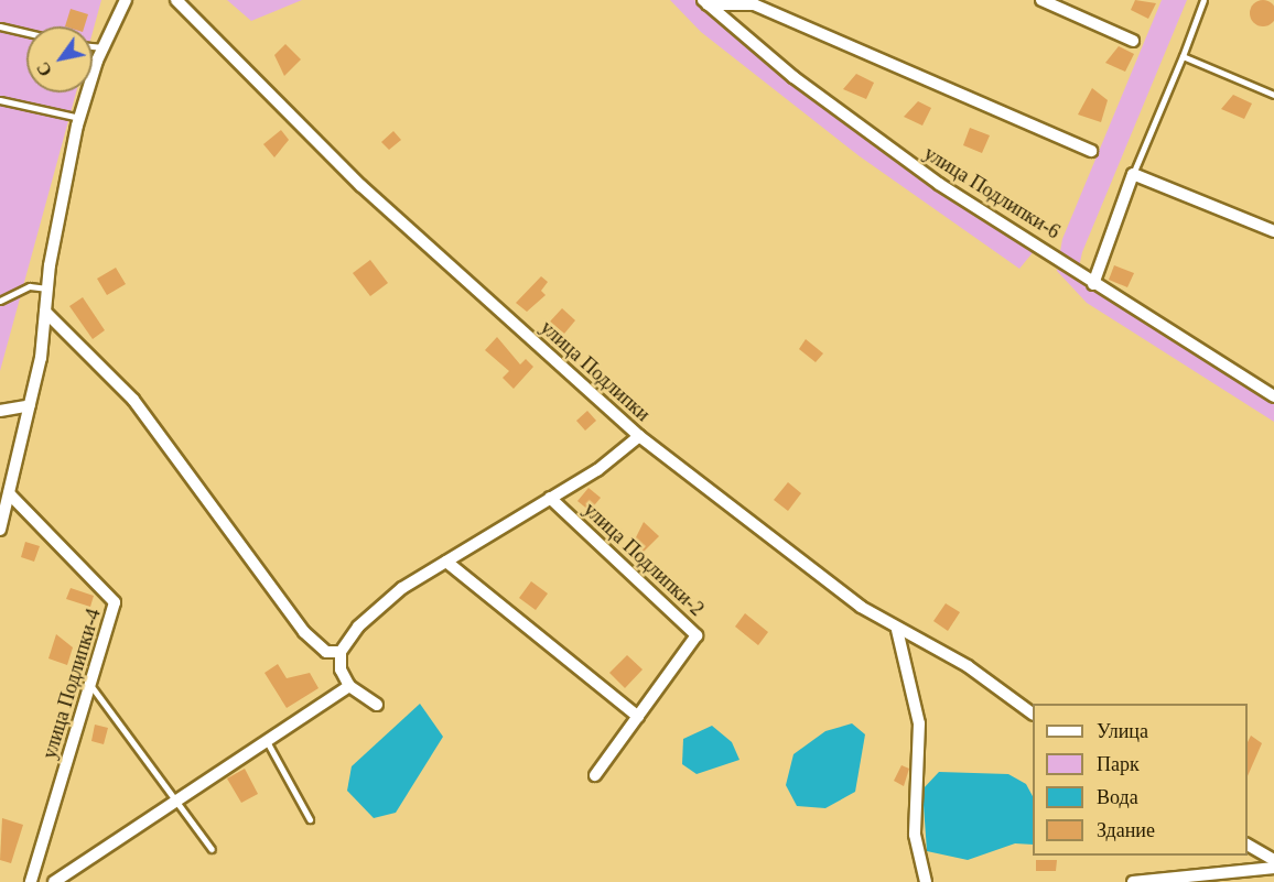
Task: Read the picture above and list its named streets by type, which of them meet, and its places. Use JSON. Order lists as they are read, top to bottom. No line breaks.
{"streets":{"street":["улица Подлипки-6","улица Подлипки","улица Подлипки-2","улица Подлипки-4"]},"crossings":[["улица Подлипки","улица Подлипки-2"]],"legend":["Улица","Парк","Вода","Здание"],"north":"bottom left"}
